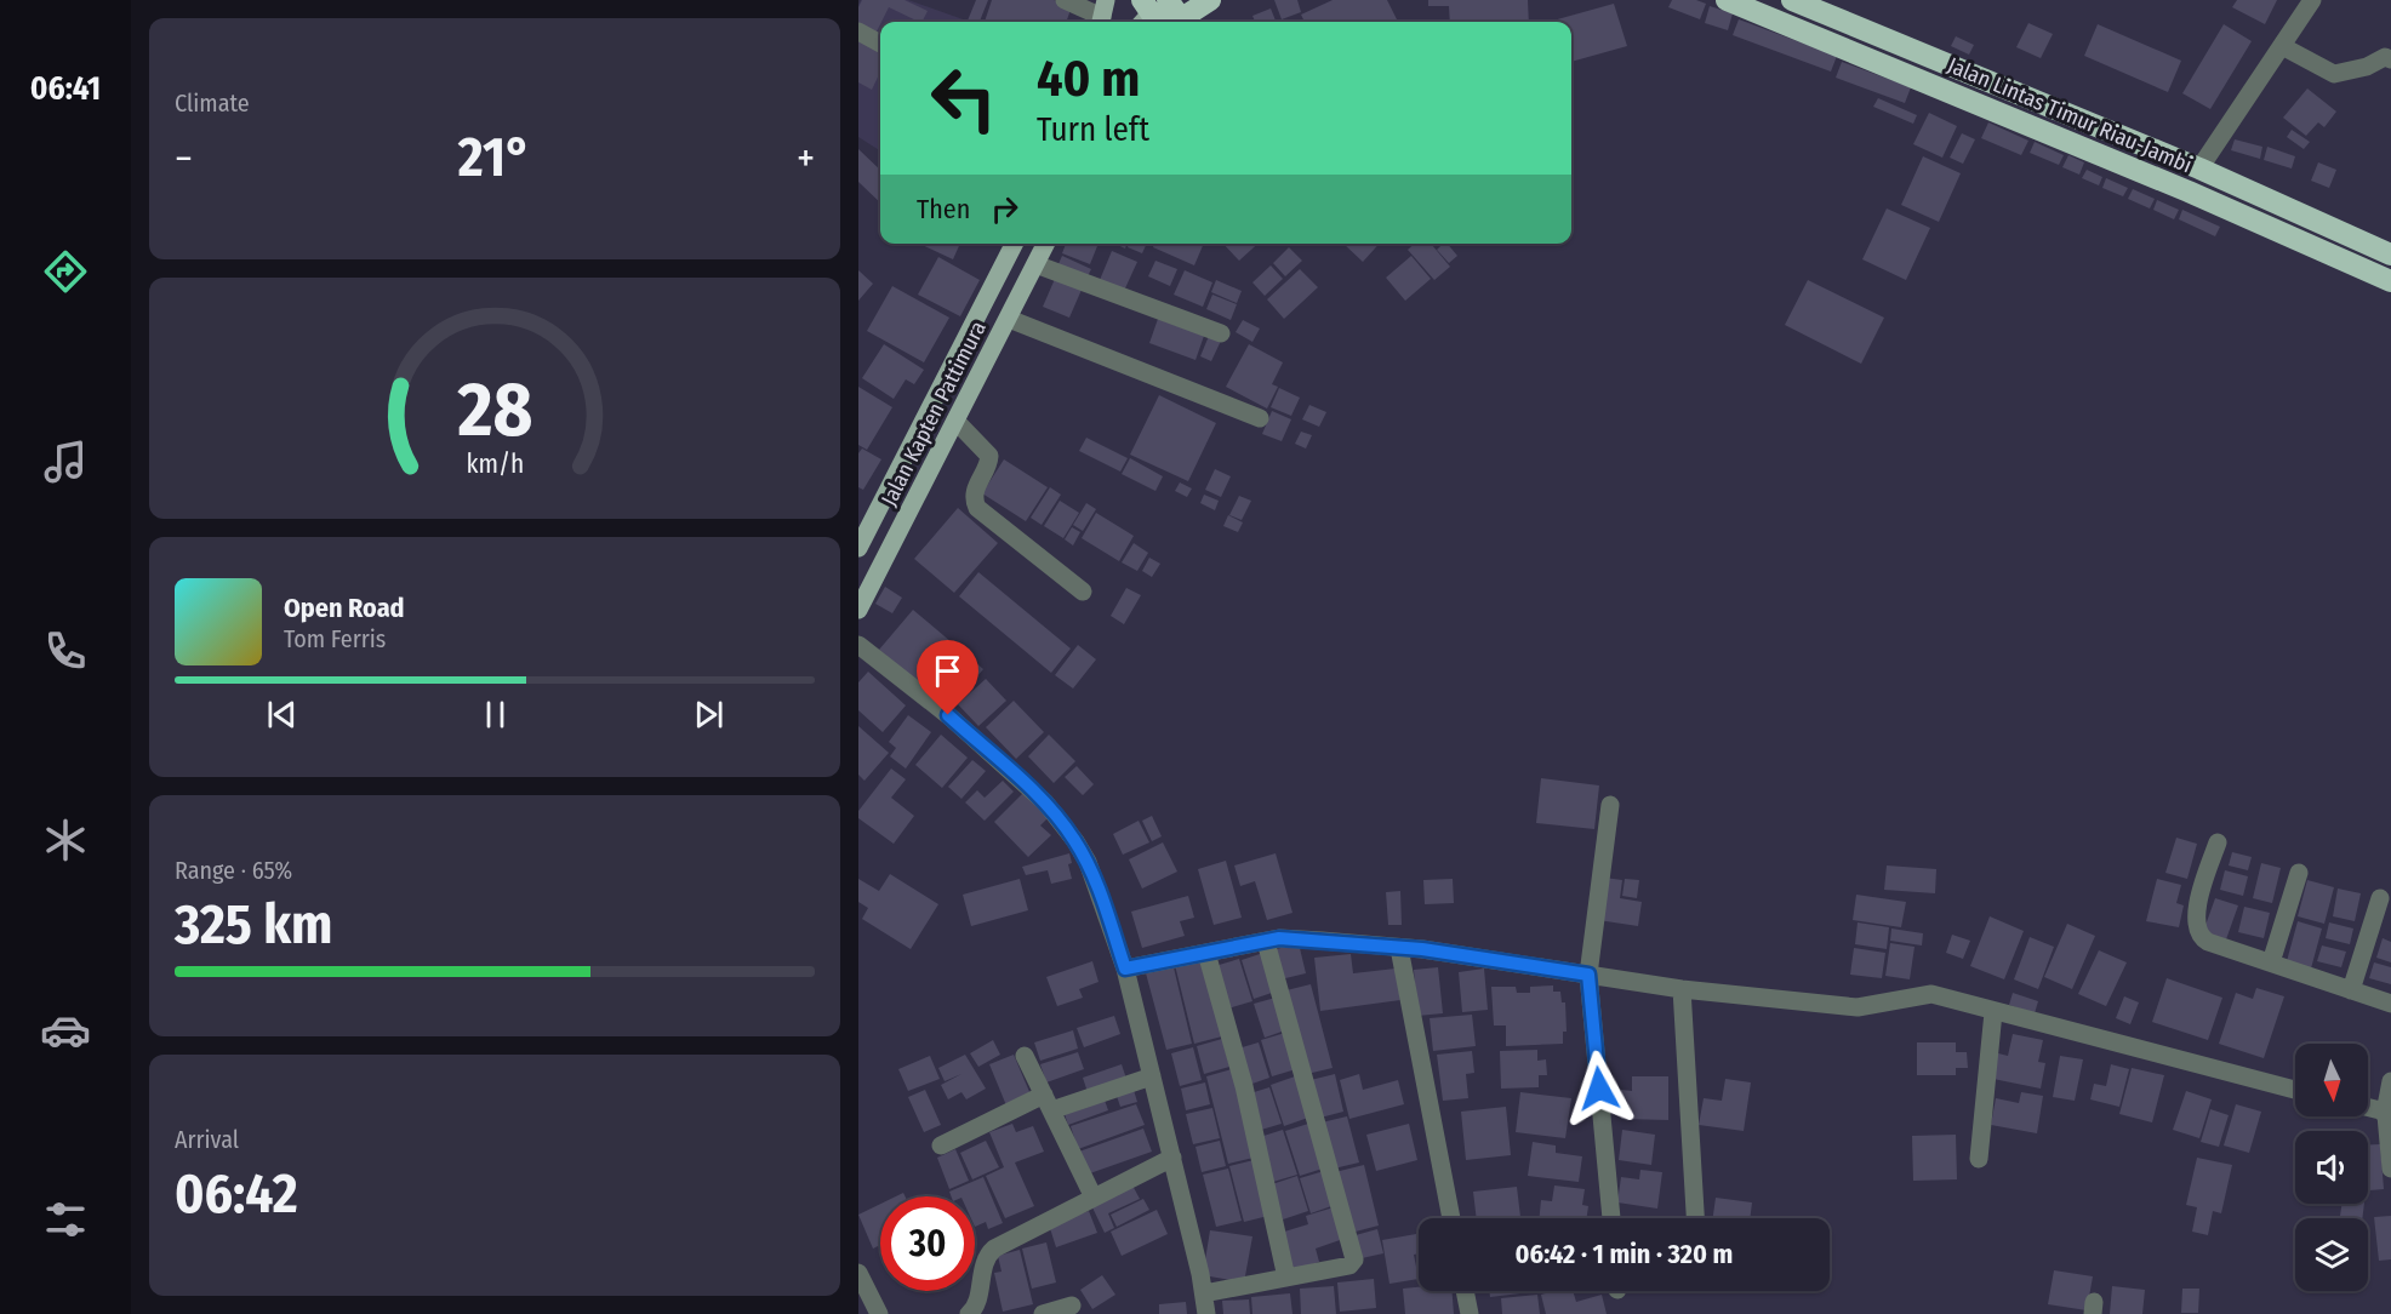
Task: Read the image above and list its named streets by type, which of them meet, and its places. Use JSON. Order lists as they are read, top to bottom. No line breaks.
{"streets":{"highway":["Jalan Lintas Timur Riau-Jambi"],"main road":["Jalan Kapten Pattimura"]},"north":"bottom","page":{"tabs":"06:41","tile":["Climate",["Range · 65%","325 km"],["Arrival","06:42"]],"turn":["40 m","Turn left"],"heat":["−","21°","+"],"then":"Then","song":["Open Road","Tom Ferris"],"limit":"30","trip":"06:42 · 1 min · 320 m","gauge":["28","km/h"]}}
